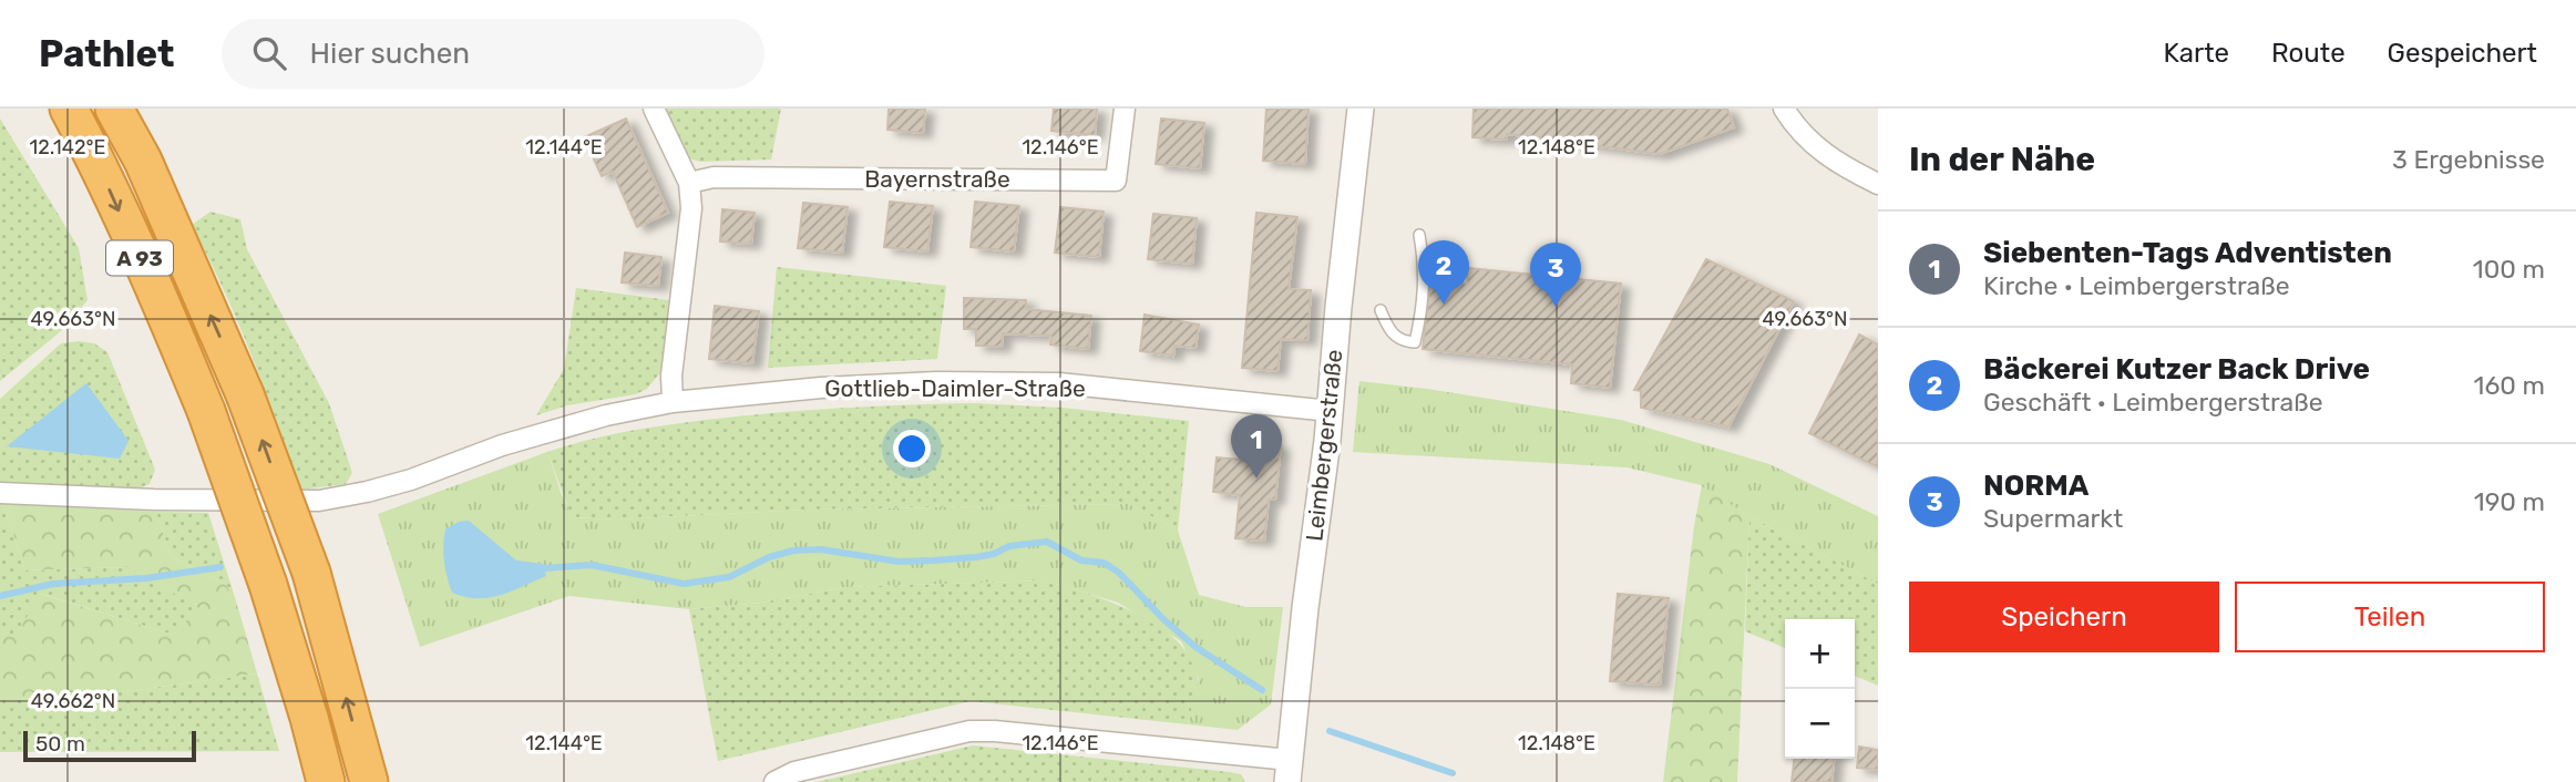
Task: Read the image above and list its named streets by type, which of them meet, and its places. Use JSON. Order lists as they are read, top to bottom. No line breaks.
{"streets":{"highway":["A 93"],"street":["Bayernstraße","Gottlieb-Daimler-Straße","Leimbergerstraße"]},"crossings":[["Gottlieb-Daimler-Straße","Leimbergerstraße"]],"scale_bar":"50 m","page":{"header":"Pathlet","search":"Hier suchen","nav":["Karte","Route","Gespeichert"],"heading":["In der Nähe","3 Ergebnisse"],"list":[{"mark":"1","name":"Siebenten-Tags Adventisten","note":"Kirche · Leimbergerstraße","value":"100 m"},{"mark":"2","name":"Bäckerei Kutzer Back Drive","note":"Geschäft · Leimbergerstraße","value":"160 m"},{"mark":"3","name":"NORMA","note":"Supermarkt","value":"190 m"}],"pins":["2","3","1"],"buttons":["Speichern","Teilen"],"map_buttons":["+","−"],"scale":"50 m"},"coordinates":["12.142°E","12.144°E","12.146°E","12.148°E","49.663°N","49.662°N"]}
